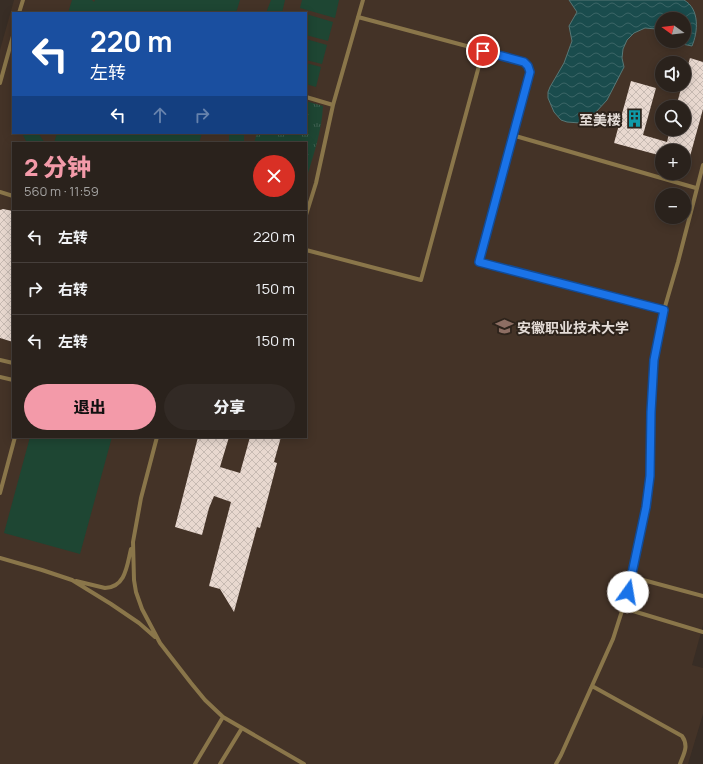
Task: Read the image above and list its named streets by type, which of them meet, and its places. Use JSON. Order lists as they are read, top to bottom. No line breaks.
{"places":{"building":["至美楼"],"school or university":["安徽职业技术大学"]},"north":"left","page":{"map_buttons":["+","−"],"turn":["220 m","左转"],"heading":["2 分钟","560 m · 11:59"],"list":[{"name":"左转","value":"220 m"},{"name":"右转","value":"150 m"},{"name":"左转","value":"150 m"}],"buttons":["退出","分享"]}}
